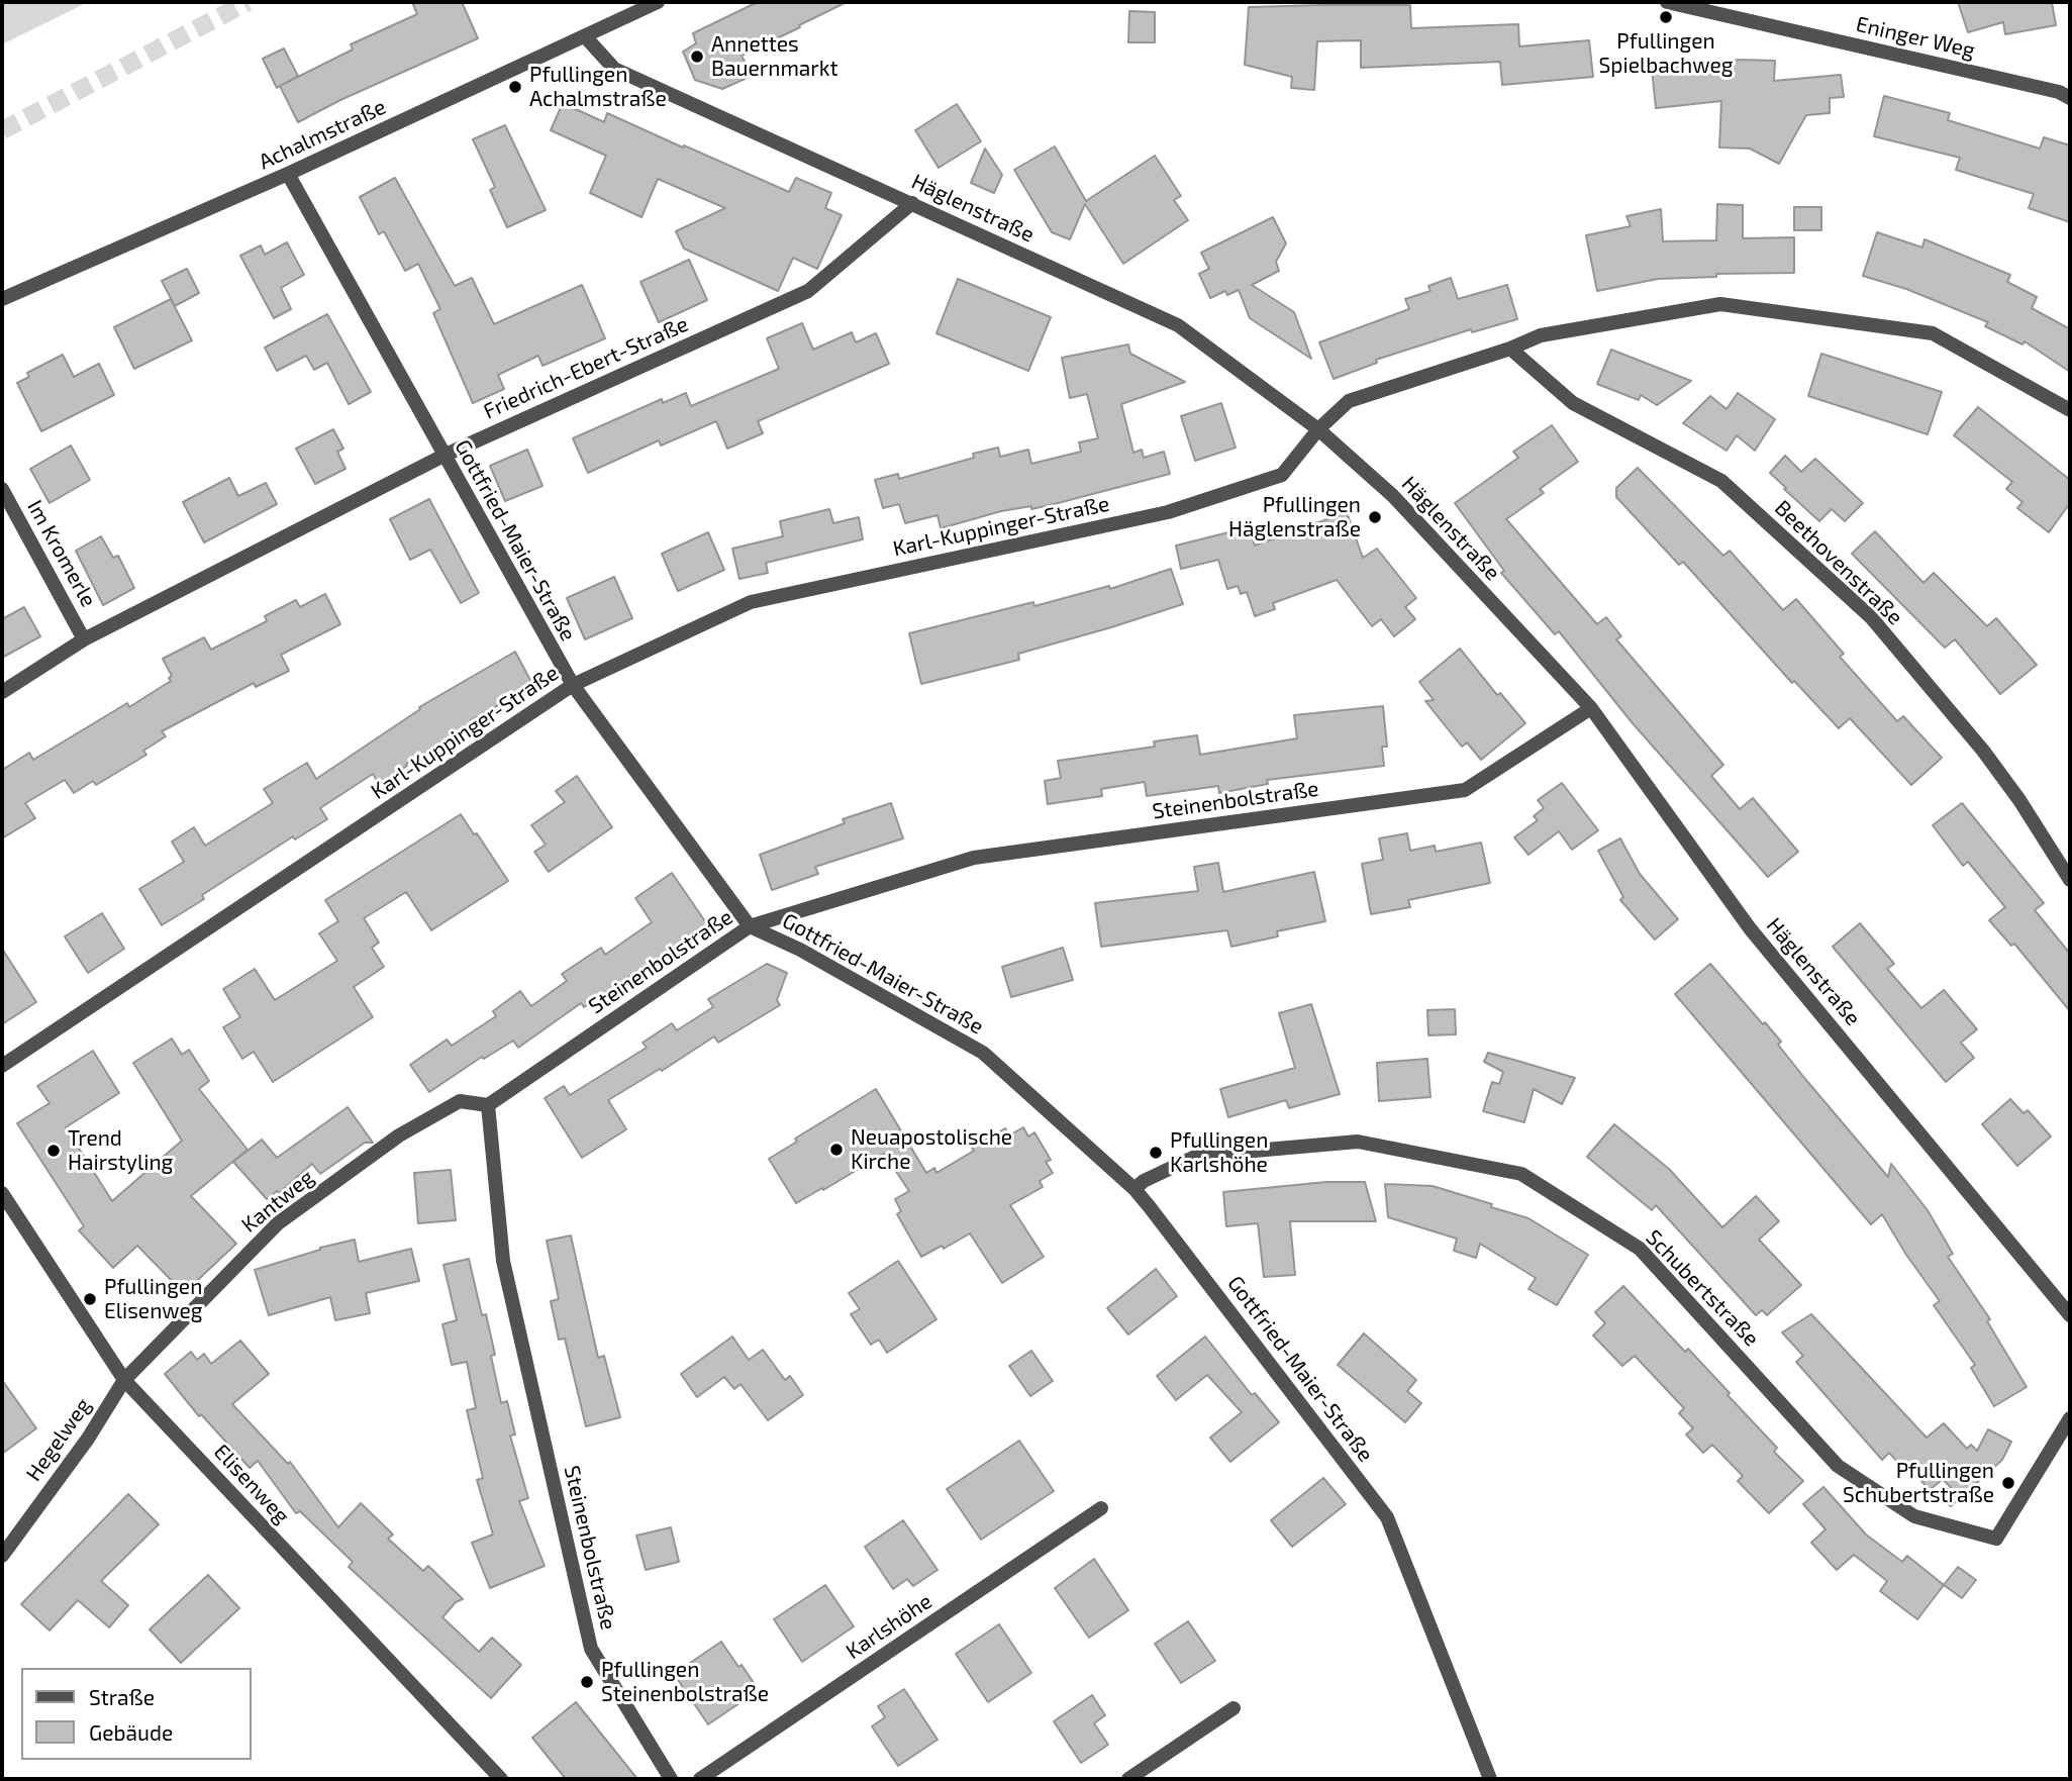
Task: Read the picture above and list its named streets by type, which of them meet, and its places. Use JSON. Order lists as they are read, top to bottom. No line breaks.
{"streets":{"street":["Eninger Weg","Achalmstraße","Häglenstraße","Friedrich-Ebert-Straße","Karl-Kuppinger-Straße","Gottfried-Maier-Straße","Im Kromerle","Beethovenstraße","Steinenbolstraße","Kantweg","Schubertstraße","Hegelweg","Elisenweg","Karlshöhe"]},"crossings":[["Achalmstraße","Häglenstraße"],["Achalmstraße","Gottfried-Maier-Straße"],["Häglenstraße","Friedrich-Ebert-Straße"],["Häglenstraße","Karl-Kuppinger-Straße"],["Häglenstraße","Steinenbolstraße"],["Friedrich-Ebert-Straße","Gottfried-Maier-Straße"],["Friedrich-Ebert-Straße","Im Kromerle"],["Karl-Kuppinger-Straße","Gottfried-Maier-Straße"],["Karl-Kuppinger-Straße","Beethovenstraße"],["Gottfried-Maier-Straße","Steinenbolstraße"],["Gottfried-Maier-Straße","Schubertstraße"],["Steinenbolstraße","Kantweg"],["Kantweg","Hegelweg"],["Kantweg","Elisenweg"],["Hegelweg","Elisenweg"]],"places":["Pfullingen Spielbachweg","Annettes Bauernmarkt","Pfullingen Achalmstraße","Pfullingen Häglenstraße","Neuapostolische Kirche","Trend Hairstyling","Pfullingen Karlshöhe","Pfullingen Elisenweg","Pfullingen Schubertstraße","Pfullingen Steinenbolstraße"],"legend":["Straße","Gebäude"]}
